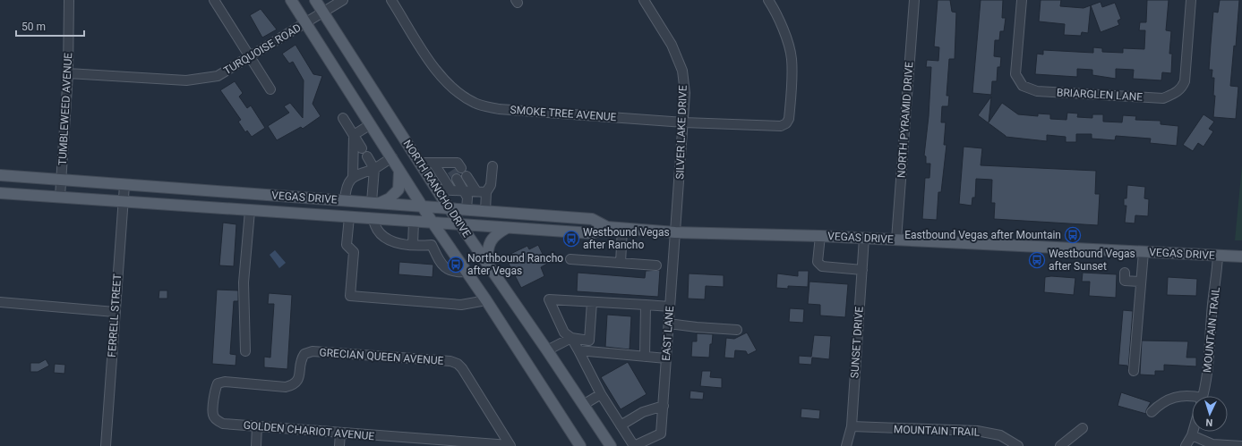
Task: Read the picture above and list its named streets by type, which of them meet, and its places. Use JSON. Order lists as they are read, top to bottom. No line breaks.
{"streets":{"main road":["NORTH RANCHO DRIVE","VEGAS DRIVE"],"street":["TURQUOISE ROAD","BRIARGLEN LANE","TUMBLEWEED AVENUE","SMOKE TREE AVENUE","NORTH PYRAMID DRIVE","SILVER LAKE DRIVE","FERRELL STREET","MOUNTAIN TRAIL","EAST LANE","SUNSET DRIVE","GRECIAN QUEEN AVENUE","GOLDEN CHARIOT AVENUE"]},"crossings":[["TURQUOISE ROAD","TUMBLEWEED AVENUE"],["TURQUOISE ROAD","NORTH RANCHO DRIVE"],["TUMBLEWEED AVENUE","VEGAS DRIVE"],["SMOKE TREE AVENUE","SILVER LAKE DRIVE"],["NORTH PYRAMID DRIVE","VEGAS DRIVE"],["SILVER LAKE DRIVE","VEGAS DRIVE"],["SILVER LAKE DRIVE","EAST LANE"],["NORTH RANCHO DRIVE","VEGAS DRIVE"],["VEGAS DRIVE","FERRELL STREET"],["VEGAS DRIVE","MOUNTAIN TRAIL"],["VEGAS DRIVE","EAST LANE"],["VEGAS DRIVE","SUNSET DRIVE"],["MOUNTAIN TRAIL","SUNSET DRIVE"],["GRECIAN QUEEN AVENUE","GOLDEN CHARIOT AVENUE"]],"places":{"bus stop":["Eastbound Vegas after Mountain","Westbound Vegas after Rancho","Westbound Vegas after Sunset","Northbound Rancho after Vegas"]},"scale_bar":"50 m","north":"bottom"}
